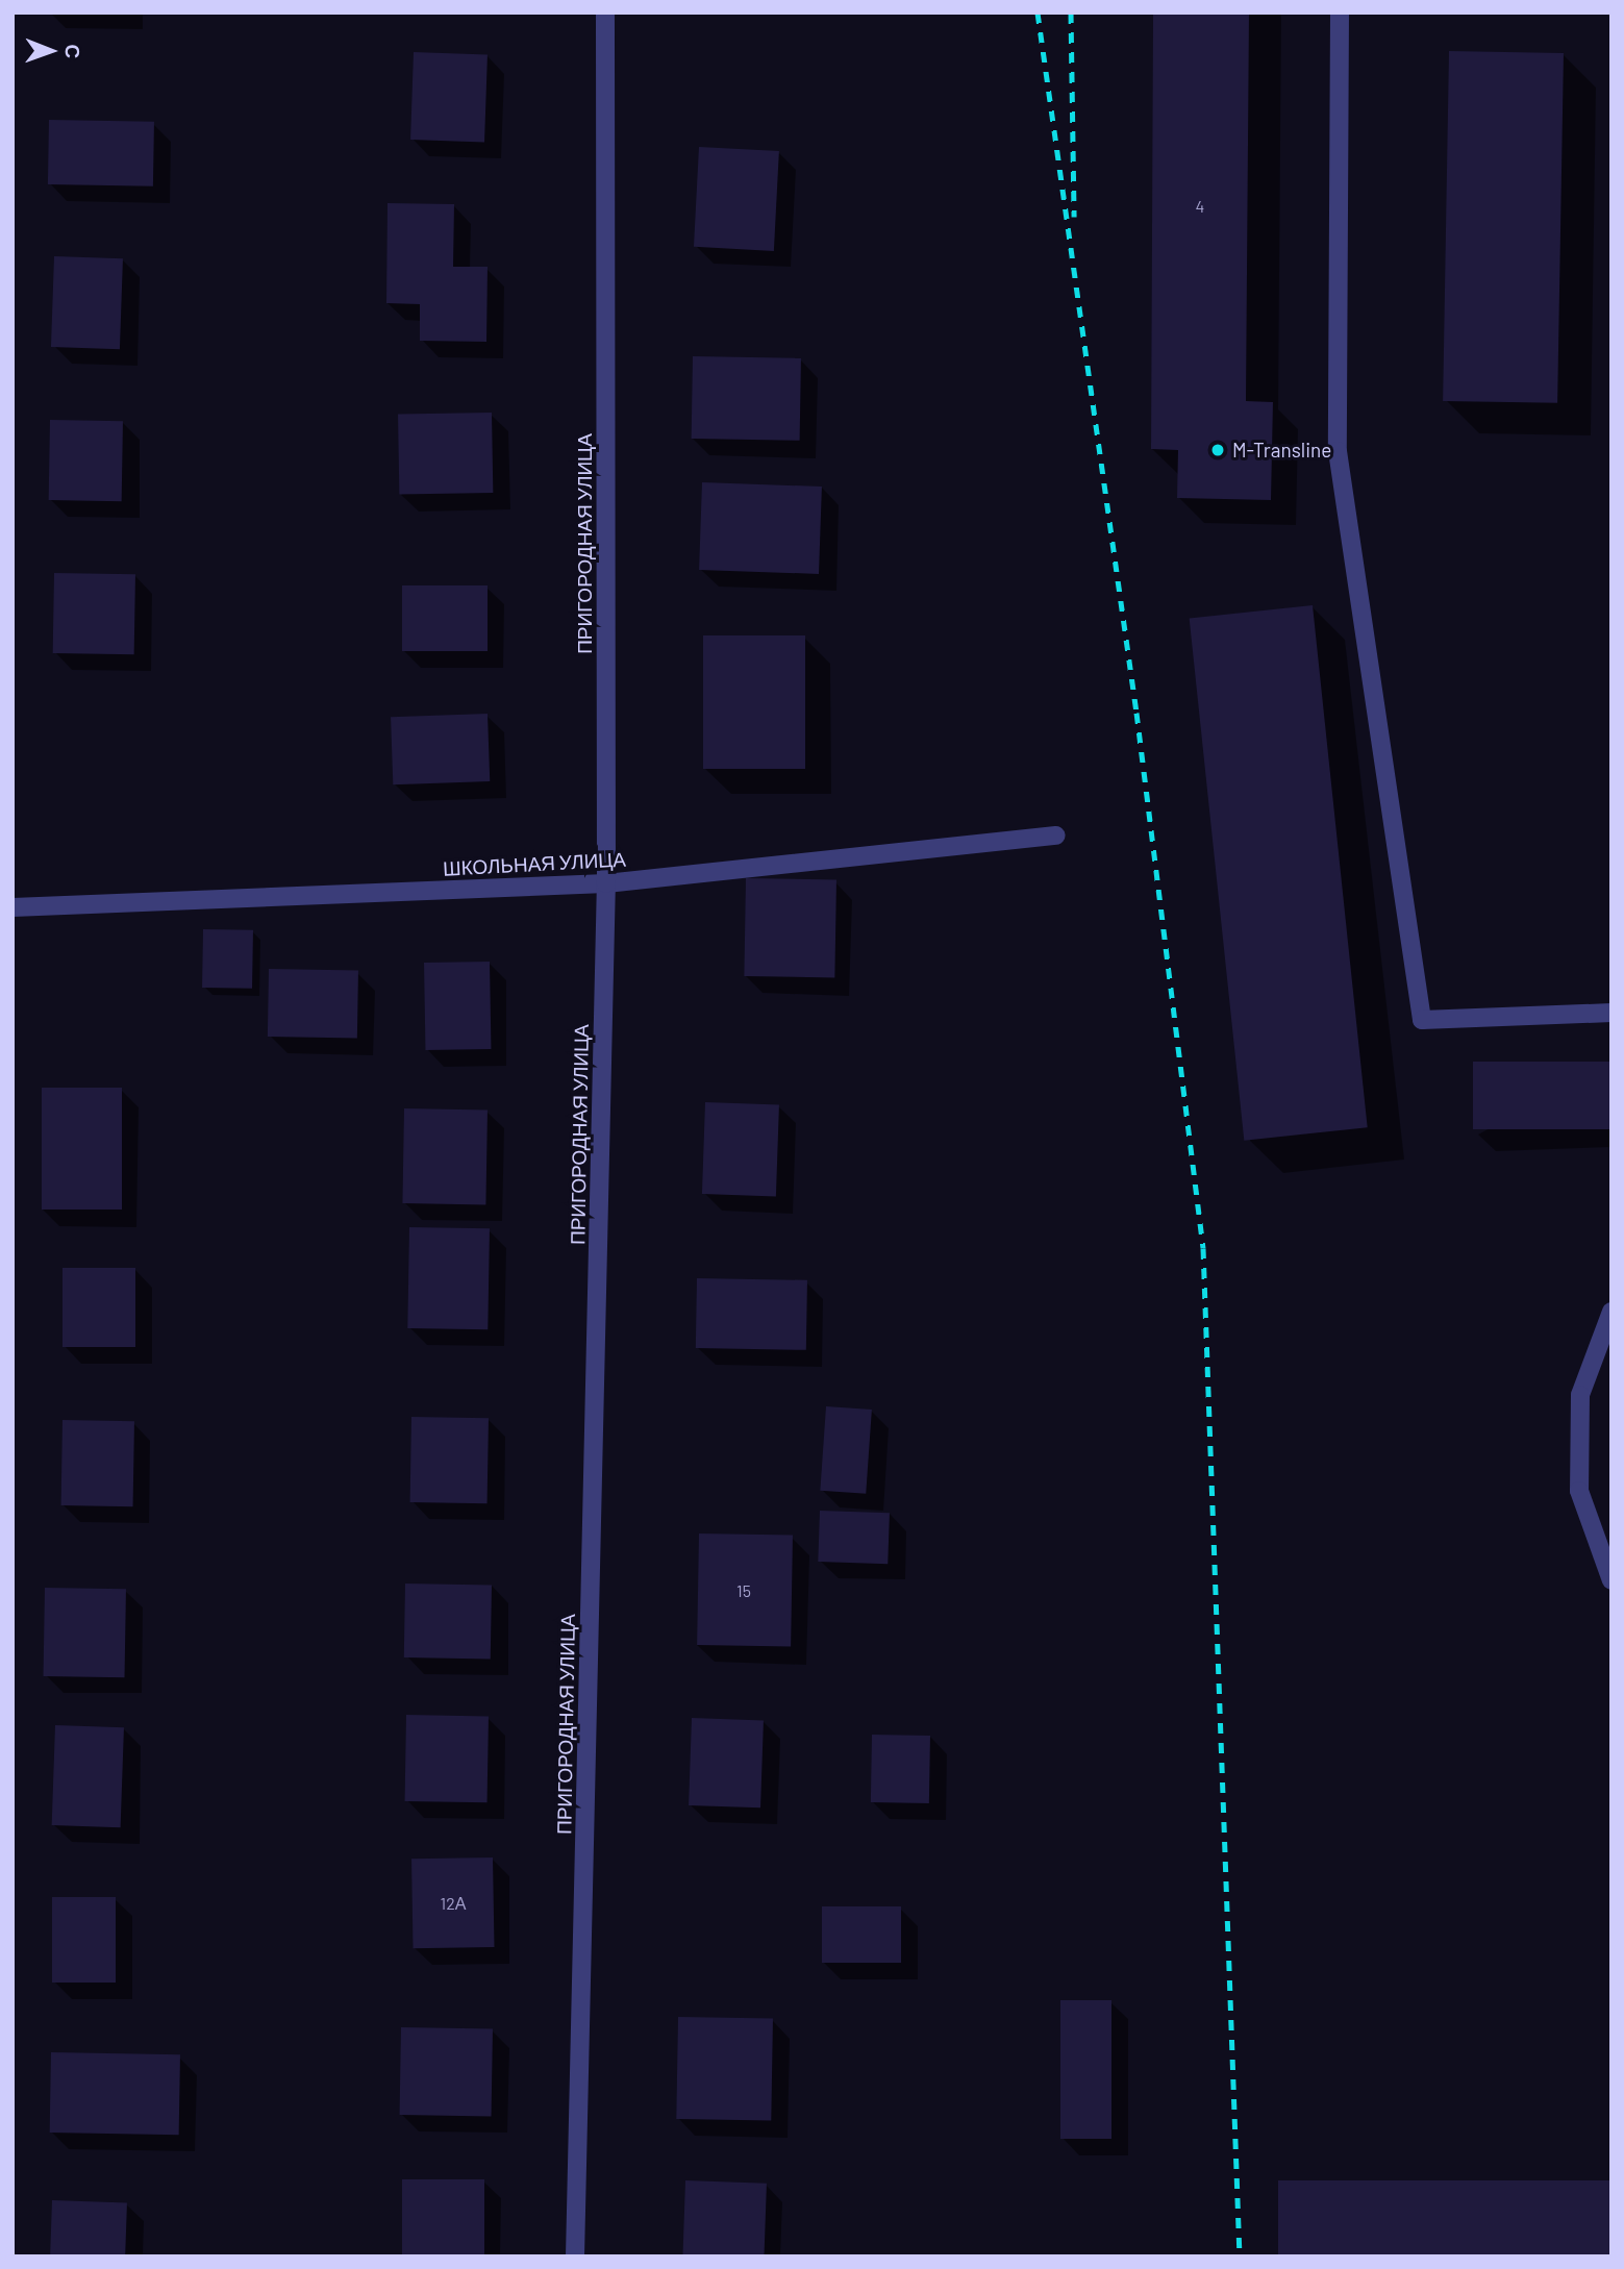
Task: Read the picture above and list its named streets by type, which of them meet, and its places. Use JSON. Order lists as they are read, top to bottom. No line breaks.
{"streets":{"street":["ПРИГОРОДНАЯ УЛИЦА","ШКОЛЬНАЯ УЛИЦА"]},"crossings":[["ПРИГОРОДНАЯ УЛИЦА","ШКОЛЬНАЯ УЛИЦА"]],"places":["M-Transline"],"house_numbers":["4","15","12А"],"north":"right"}
